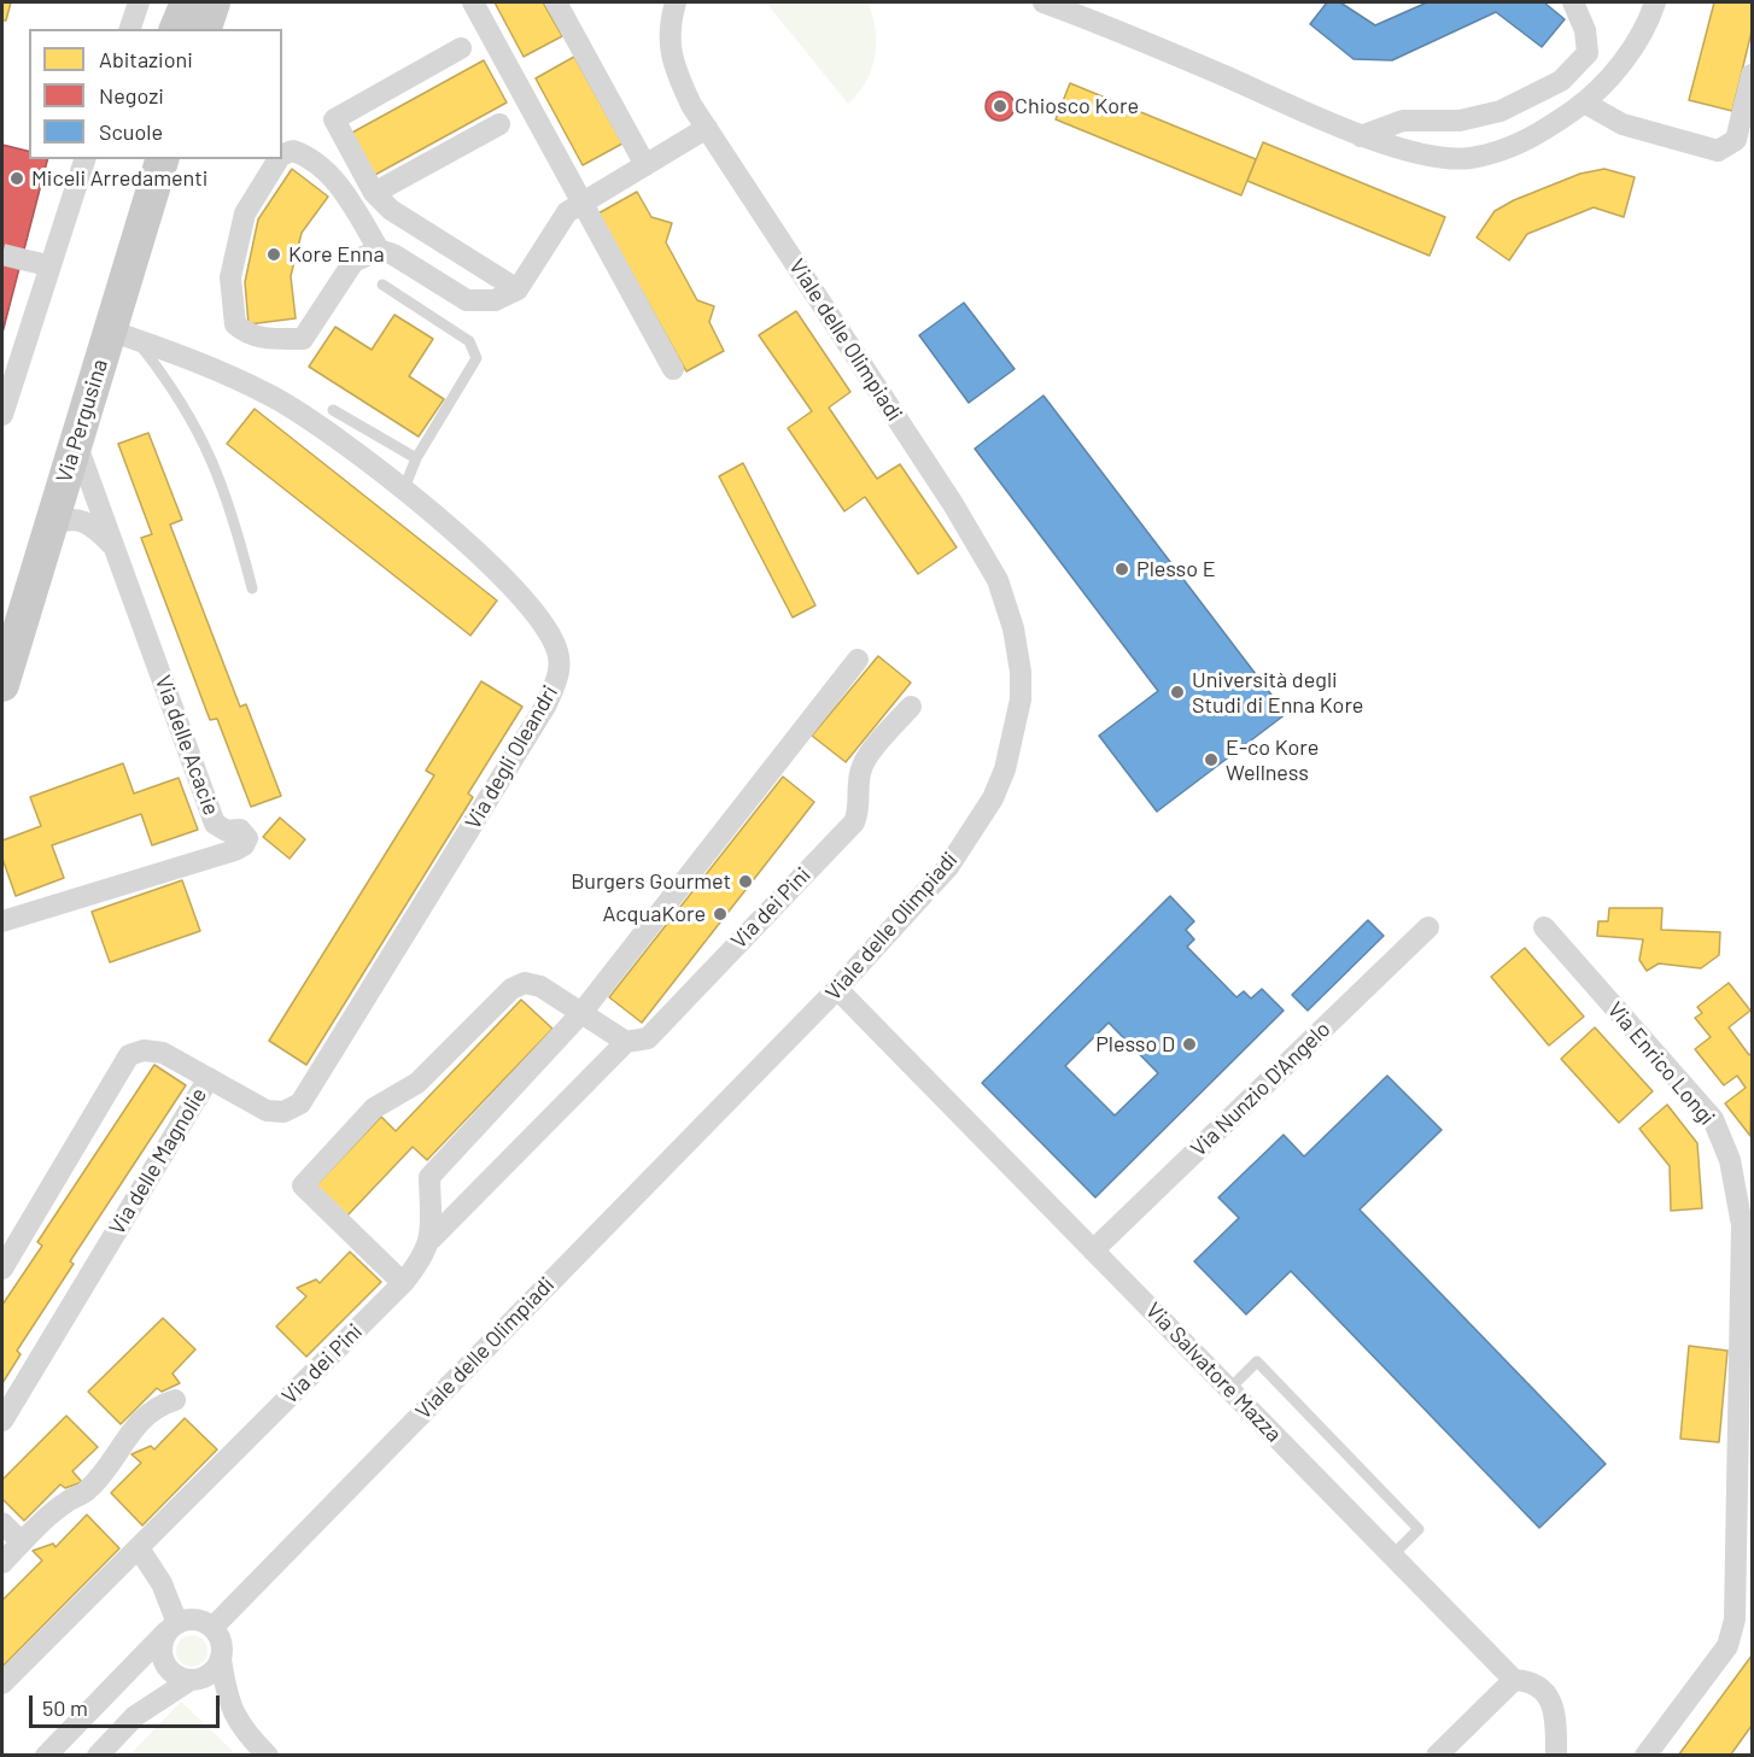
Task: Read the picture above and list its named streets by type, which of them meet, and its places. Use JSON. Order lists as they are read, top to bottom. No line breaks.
{"streets":{"main road":["Via Pergusina"],"street":["Viale delle Olimpiadi","Via delle Acacie","Via degli Oleandri","Via dei Pini","Via Enrico Longi","Via Nunzio D'Angelo","Via delle Magnolie","Via Salvatore Mazza"]},"crossings":[["Viale delle Olimpiadi","Via Salvatore Mazza"],["Via Pergusina","Via degli Oleandri"],["Via degli Oleandri","Via delle Magnolie"],["Via Nunzio D'Angelo","Via Salvatore Mazza"]],"places":["Chiosco Kore","Miceli Arredamenti","Kore Enna","Plesso E","Università degli Studi di Enna Kore","E-co Kore Wellness","Burgers Gourmet","AcquaKore","Plesso D"],"legend":["Abitazioni","Negozi","Scuole"],"scale_bar":"50 m"}
